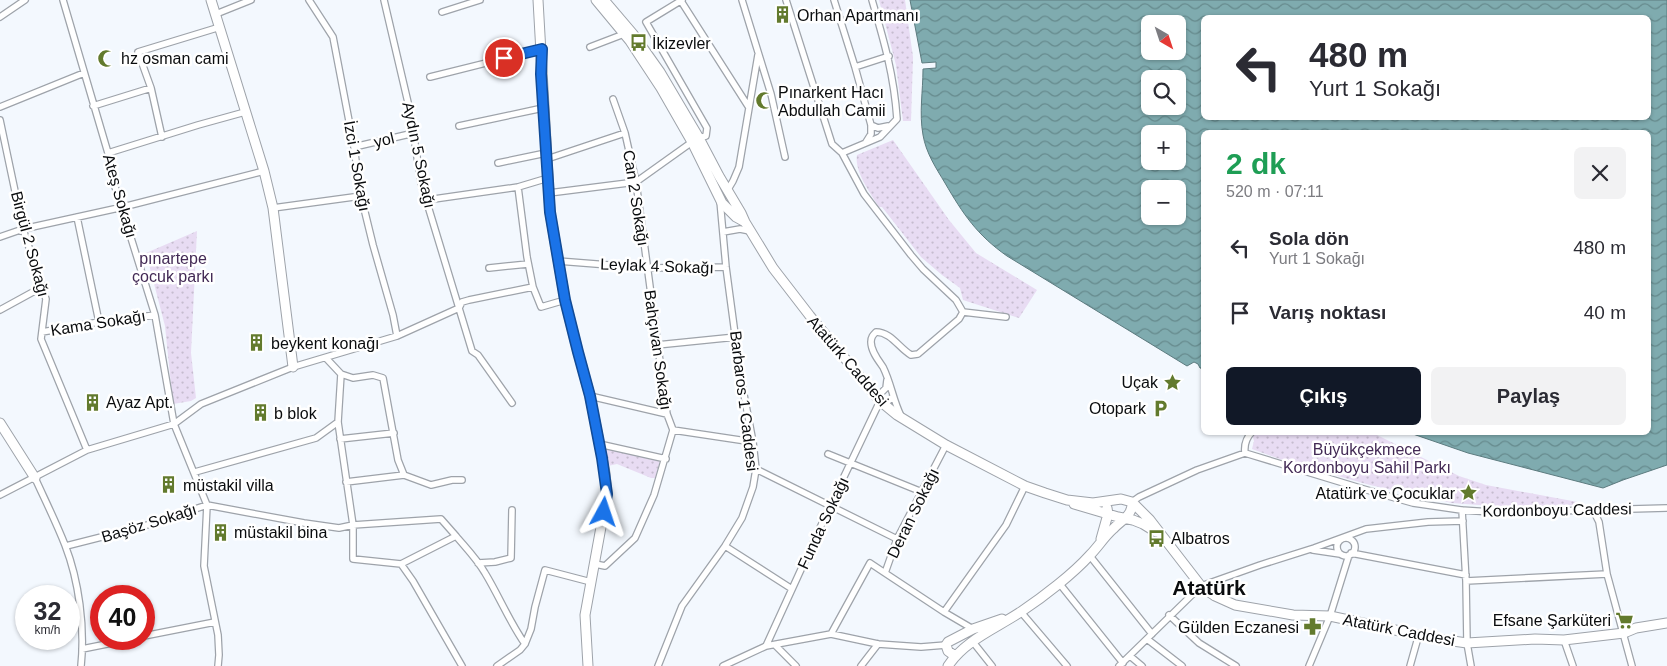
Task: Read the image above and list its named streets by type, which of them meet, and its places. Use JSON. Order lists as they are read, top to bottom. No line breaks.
{"streets":{"main road":["Atatürk Caddesi"],"street":["yol","Aydın 5 Sokağı","İzci 1 Sokağı","Ateş Sokağı","Can 2 Sokağı","Birgül 2 Sokağı","Leylak 4 Sokağı","Kama Sokağı","Bahçıvan Sokağı","Barbaros 1 Caddesi","Kordonboyu Caddesi","Deran Sokağı","Başöz Sokağı","Funda Sokağı"]},"crossings":[["yol","Aydın 5 Sokağı"],["yol","İzci 1 Sokağı"],["Ateş Sokağı","Kama Sokağı"],["Ateş Sokağı","Başöz Sokağı"],["Can 2 Sokağı","Leylak 4 Sokağı"],["Can 2 Sokağı","Bahçıvan Sokağı"],["Birgül 2 Sokağı","Kama Sokağı"],["Leylak 4 Sokağı","Bahçıvan Sokağı"],["Leylak 4 Sokağı","Barbaros 1 Caddesi"],["Atatürk Caddesi","Deran Sokağı"],["Atatürk Caddesi","Funda Sokağı"]],"districts":["Atatürk"],"parks":["pınartepe çocuk parkı","Büyükçekmece Kordonboyu Sahil Parkı"],"places":{"building":["Orhan Apartmanı","beykent konağı","Ayaz Apt.","b blok","müstakil villa","müstakil bina"],"bus stop":["İkizevler","Albatros"],"mosque":["hz osman cami","Pınarkent Hacı Abdullah Camii"],"place":["Uçak","Atatürk ve Çocuklar"],"parking":["Otopark"],"supermarket":["Efsane Şarküteri"],"pharmacy":["Gülden Eczanesi"]},"north":"bottom right","page":{"map_buttons":["+","−"],"turn":["480 m","Yurt 1 Sokağı"],"heading":["2 dk","520 m · 07:11"],"list":[{"name":"Sola dön","note":"Yurt 1 Sokağı","value":"480 m"},{"name":"Varış noktası","value":"40 m"}],"buttons":["Çıkış","Paylaş"],"speed":"32 km/h","limit":"40"}}
